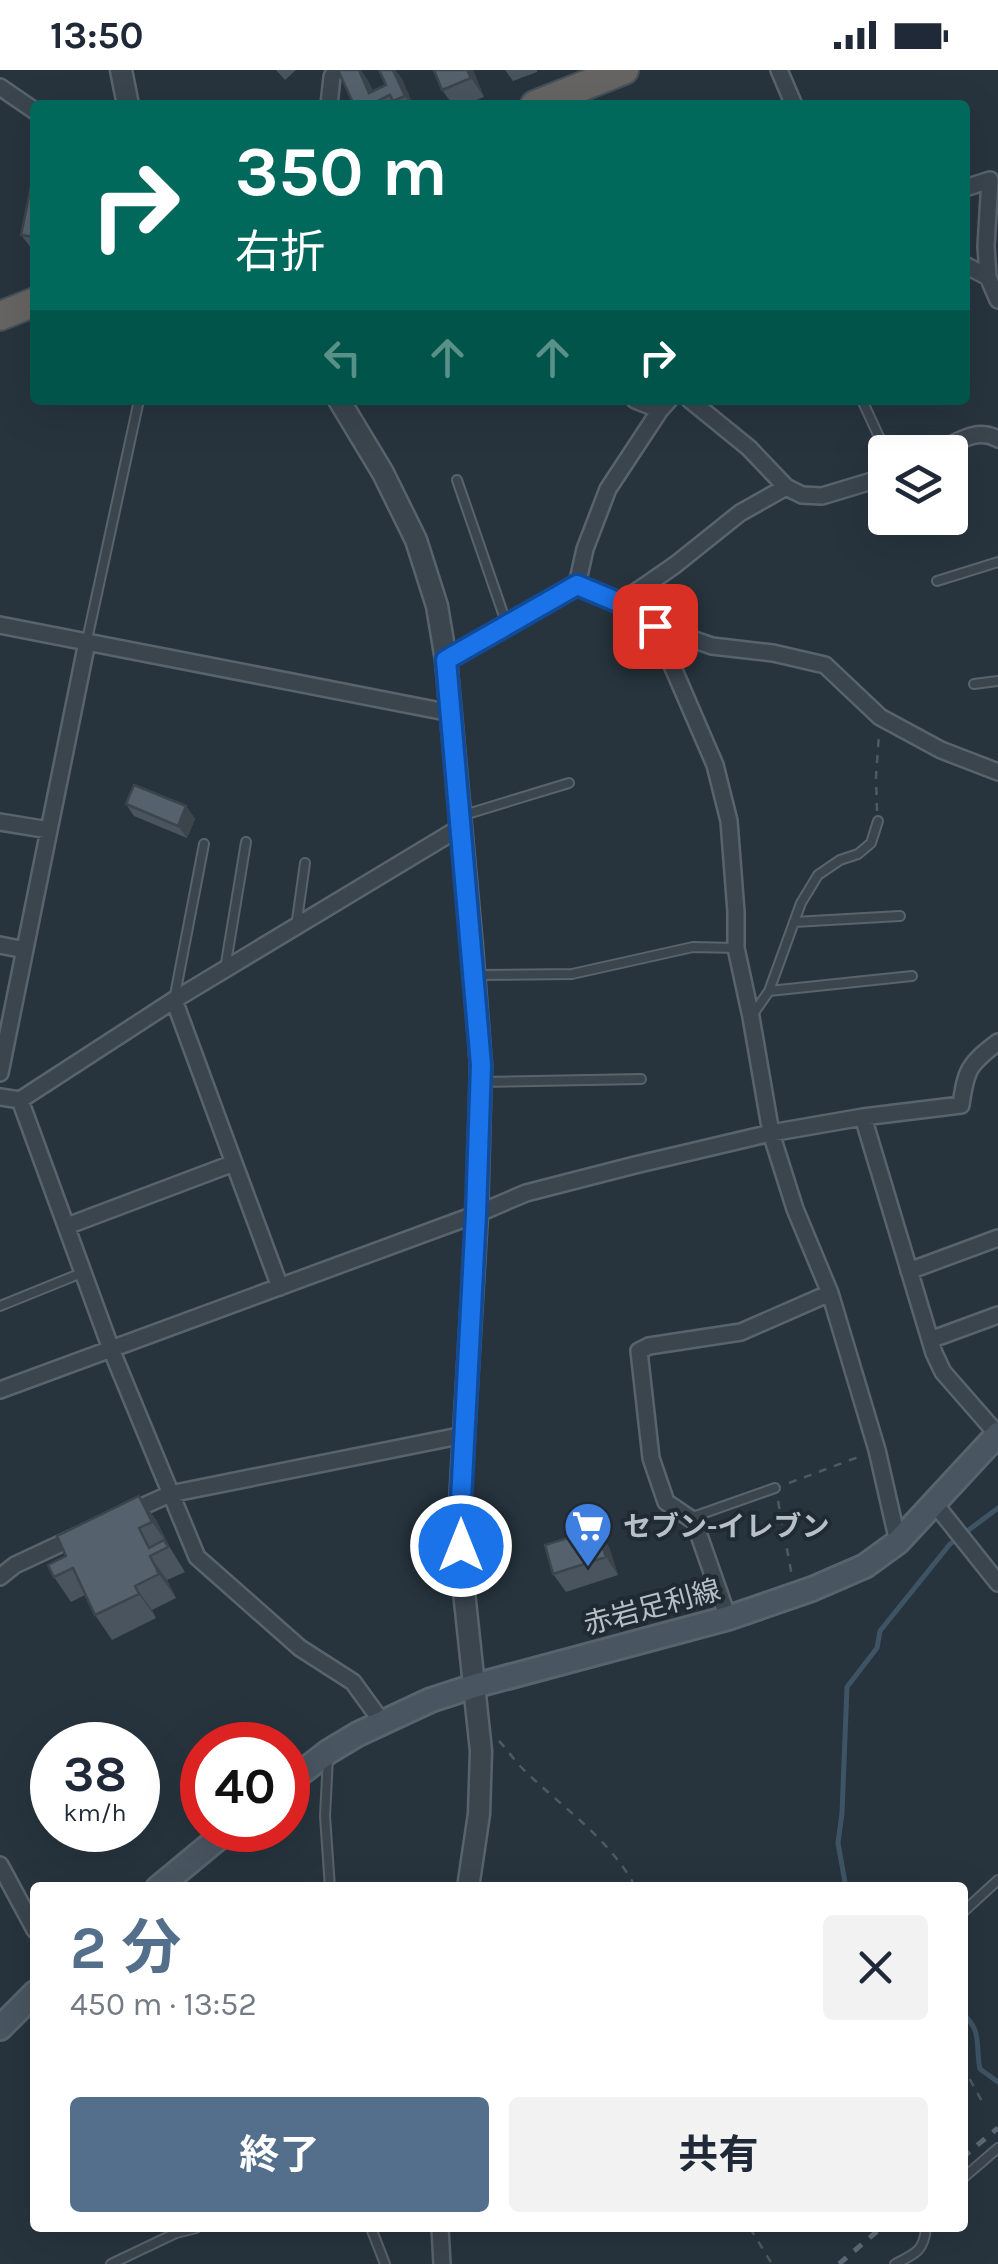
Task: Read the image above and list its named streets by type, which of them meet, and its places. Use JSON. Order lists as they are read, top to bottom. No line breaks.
{"streets":{"main road":["赤岩足利線"]},"places":{"supermarket":["セブン-イレブン"]},"page":{"status":"13:50","turn":["350 m","右折"],"speed":"38 km/h","limit":"40","heading":["2 分","450 m · 13:52"],"buttons":["終了","共有"]}}
